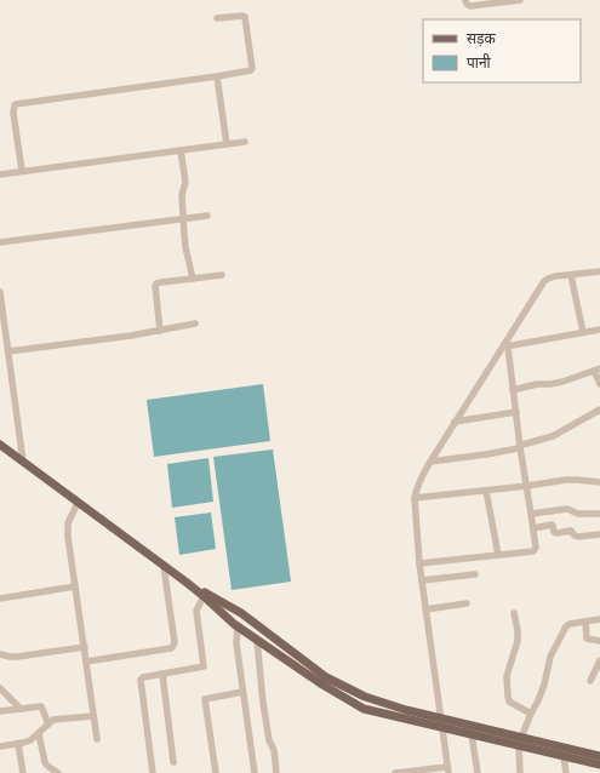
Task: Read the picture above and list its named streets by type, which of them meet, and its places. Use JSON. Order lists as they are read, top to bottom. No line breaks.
{"legend":["सड़क","पानी"]}
